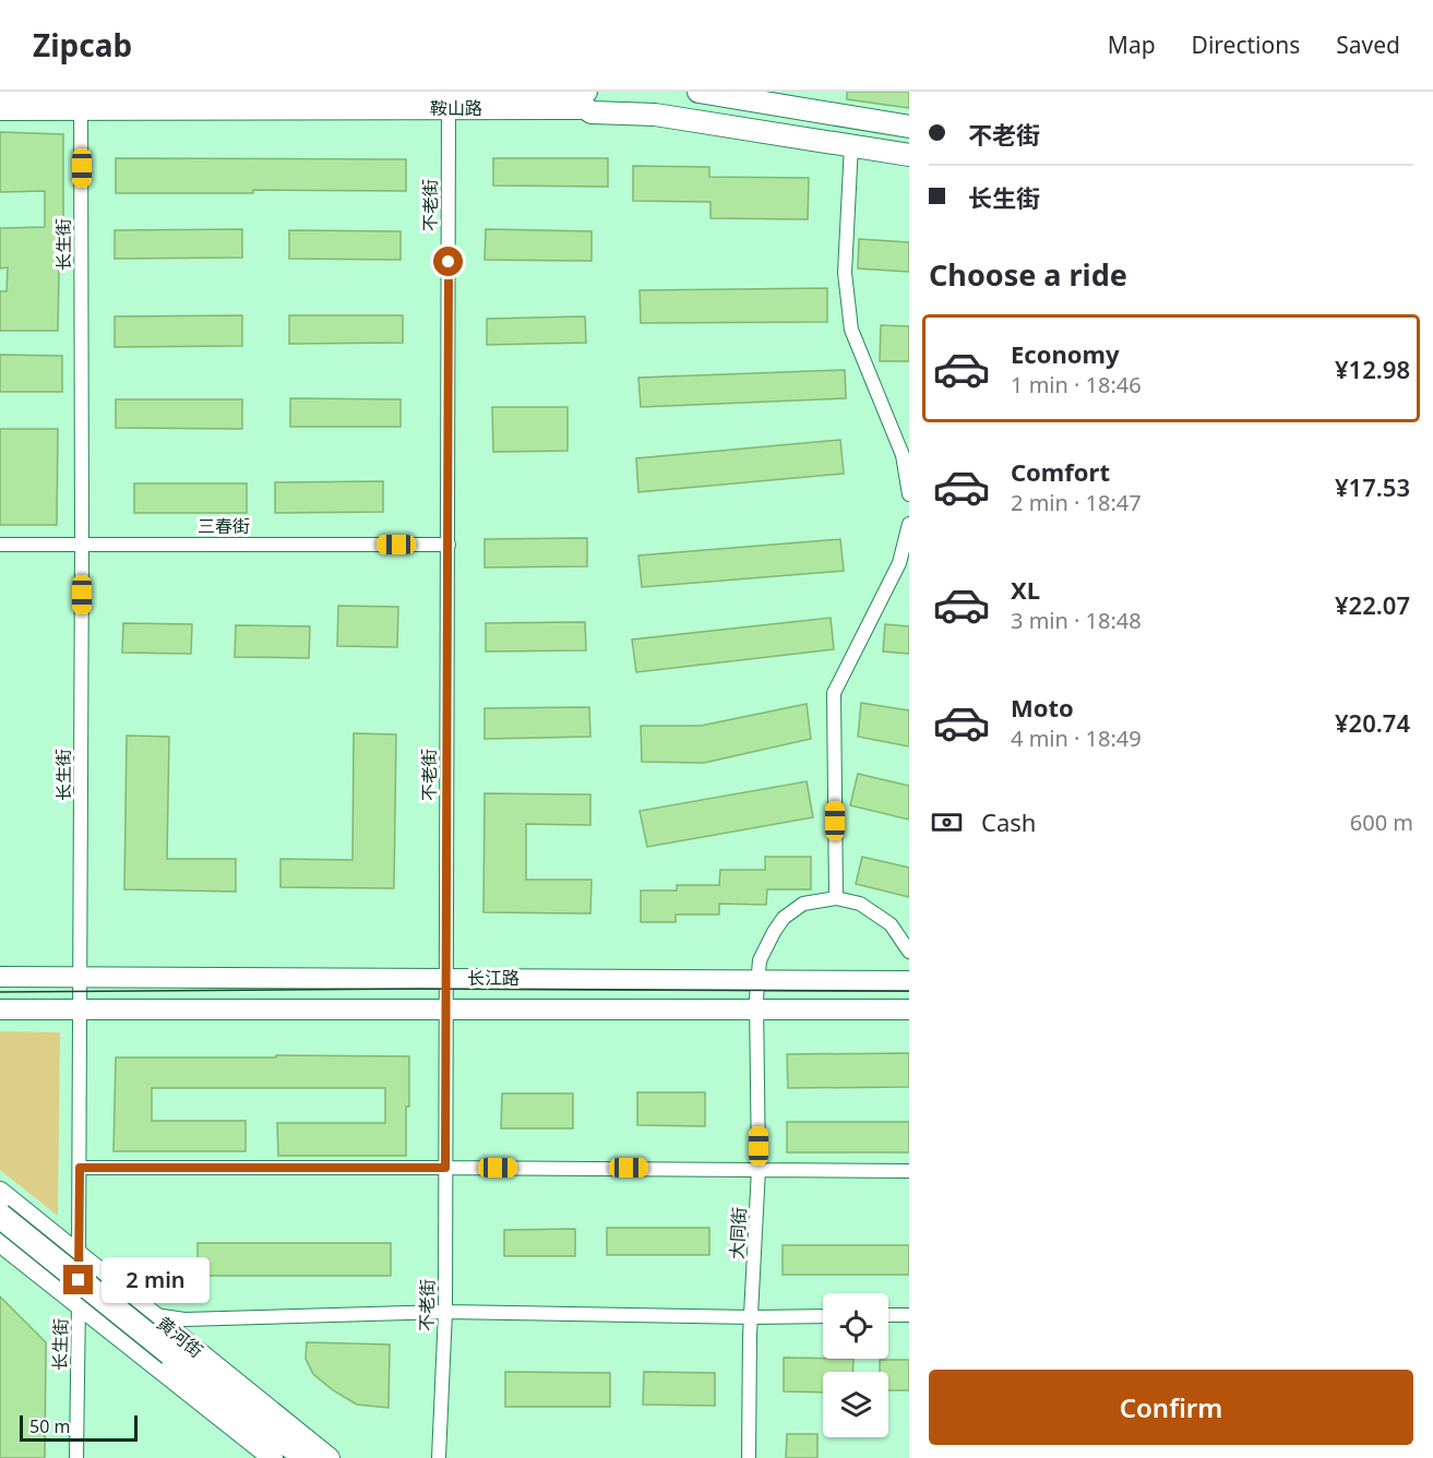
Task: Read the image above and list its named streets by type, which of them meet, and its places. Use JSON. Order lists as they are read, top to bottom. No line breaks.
{"streets":{"main road":["鞍山路","长江路","黄河街"],"street":["不老街","长生街","三春街","大同街"]},"crossings":[["鞍山路","不老街"],["鞍山路","长生街"],["不老街","三春街"],["不老街","长江路"],["长生街","三春街"],["长生街","长江路"],["长生街","黄河街"],["长江路","大同街"]],"scale_bar":"50 m","page":{"header":"Zipcab","nav":["Map","Directions","Saved"],"banner":["不老街","长生街"],"heading":"Choose a ride","list":[{"name":"Economy","note":"1 min · 18:46","value":"¥12.98"},{"name":"Comfort","note":"2 min · 18:47","value":"¥17.53"},{"name":"XL","note":"3 min · 18:48","value":"¥22.07"},{"name":"Moto","note":"4 min · 18:49","value":"¥20.74"}],"pay":["Cash","600 m"],"bubble":"2 min","buttons":"Confirm","scale":"50 m"}}
